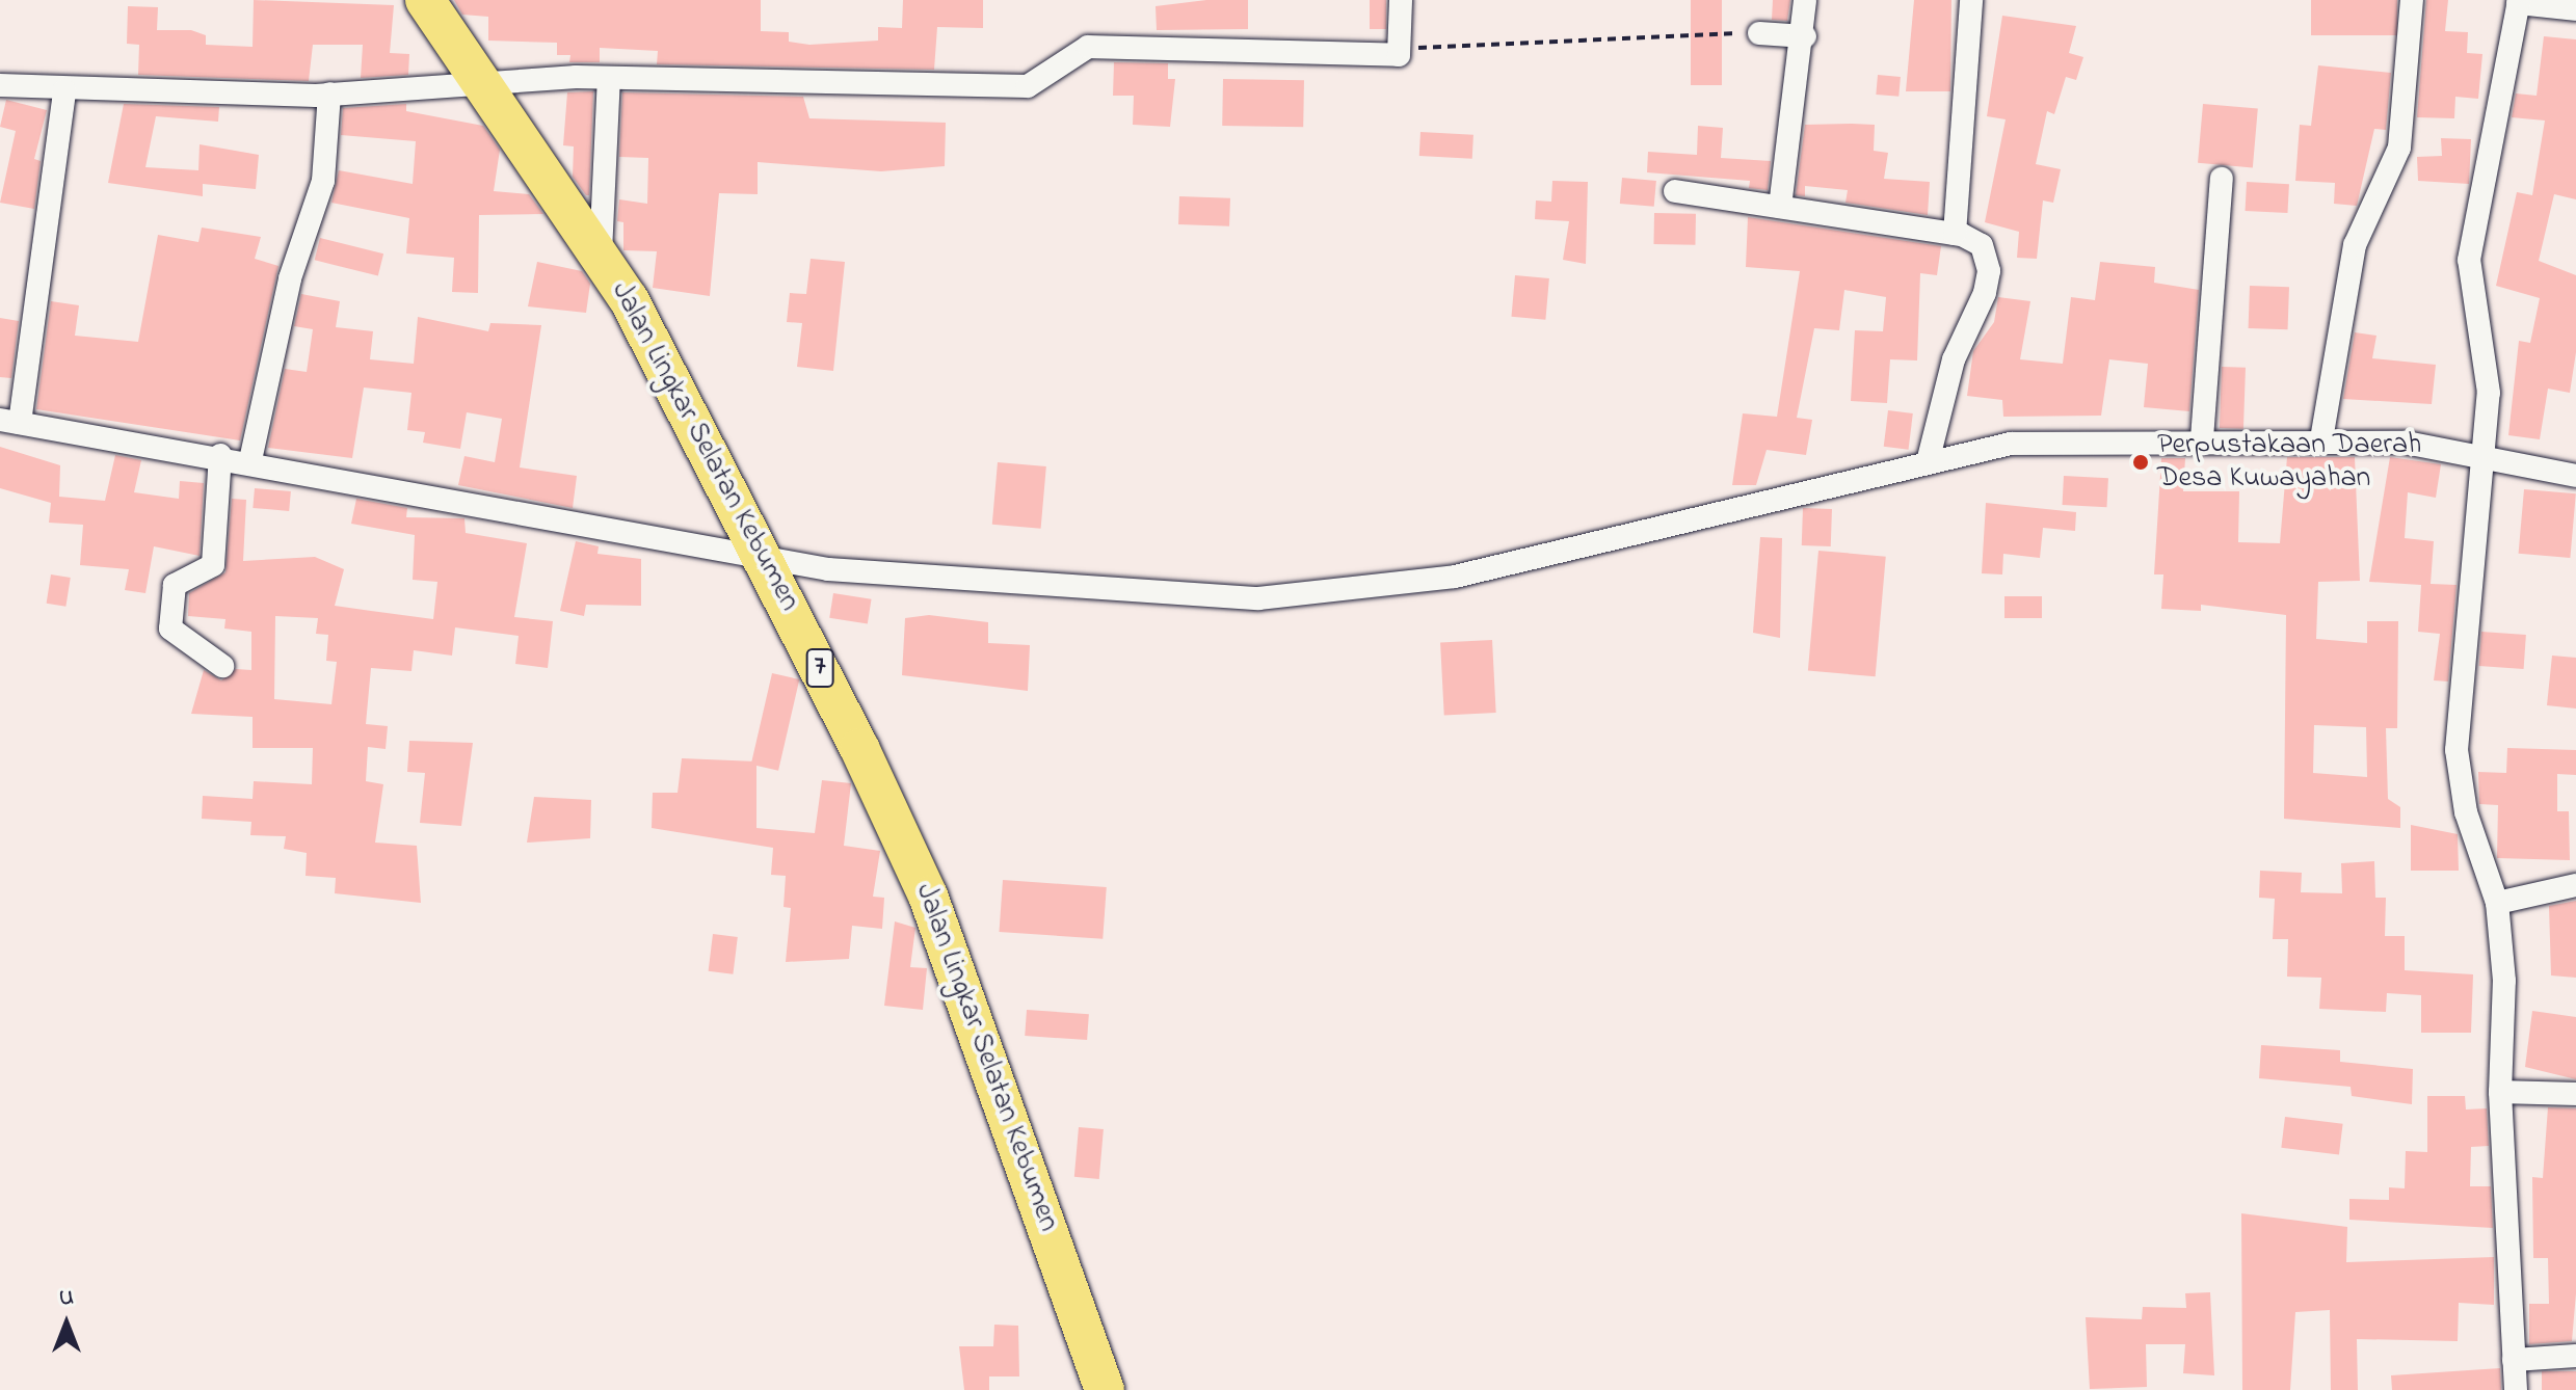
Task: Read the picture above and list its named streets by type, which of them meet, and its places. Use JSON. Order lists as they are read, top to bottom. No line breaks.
{"streets":{"highway":["Jalan Lingkar Selatan Kebumen","7"]},"places":["Perpustakaan Daerah Desa Kuwayahan"],"north":"top"}
